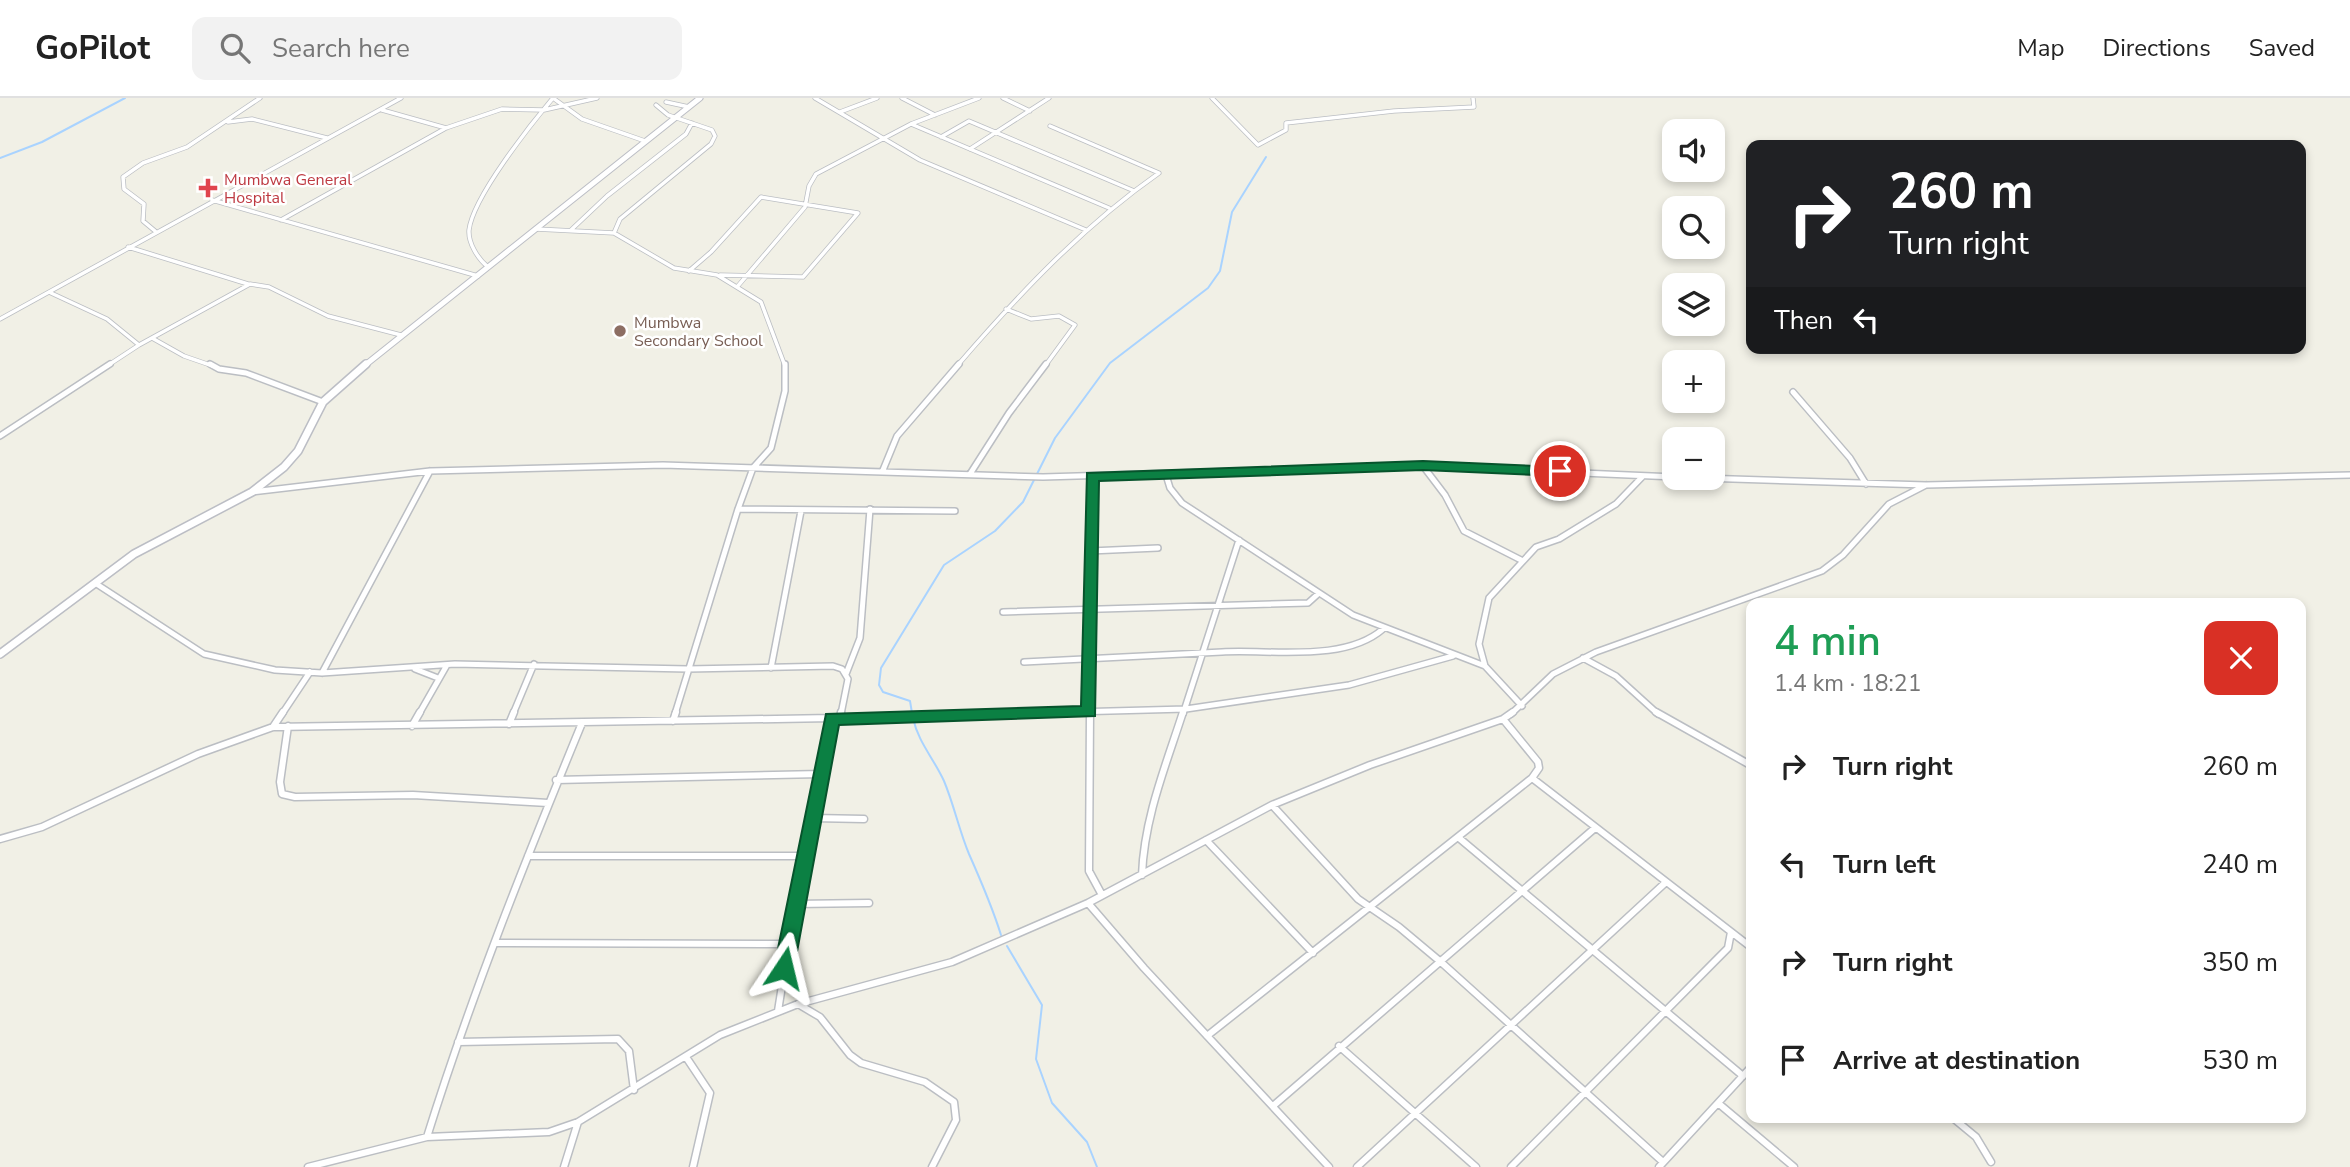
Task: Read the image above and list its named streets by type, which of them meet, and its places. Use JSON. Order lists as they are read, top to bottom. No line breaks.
{"places":{"health":["Mumbwa General Hospital"],"other":["Mumbwa Secondary School"]},"page":{"header":"GoPilot","search":"Search here","nav":["Map","Directions","Saved"],"map_buttons":["+","−"],"turn":["260 m","Turn right"],"then":"Then","heading":["4 min","1.4 km · 18:21"],"list":[{"name":"Turn right","value":"260 m"},{"name":"Turn left","value":"240 m"},{"name":"Turn right","value":"350 m"},{"name":"Arrive at destination","value":"530 m"}]}}
